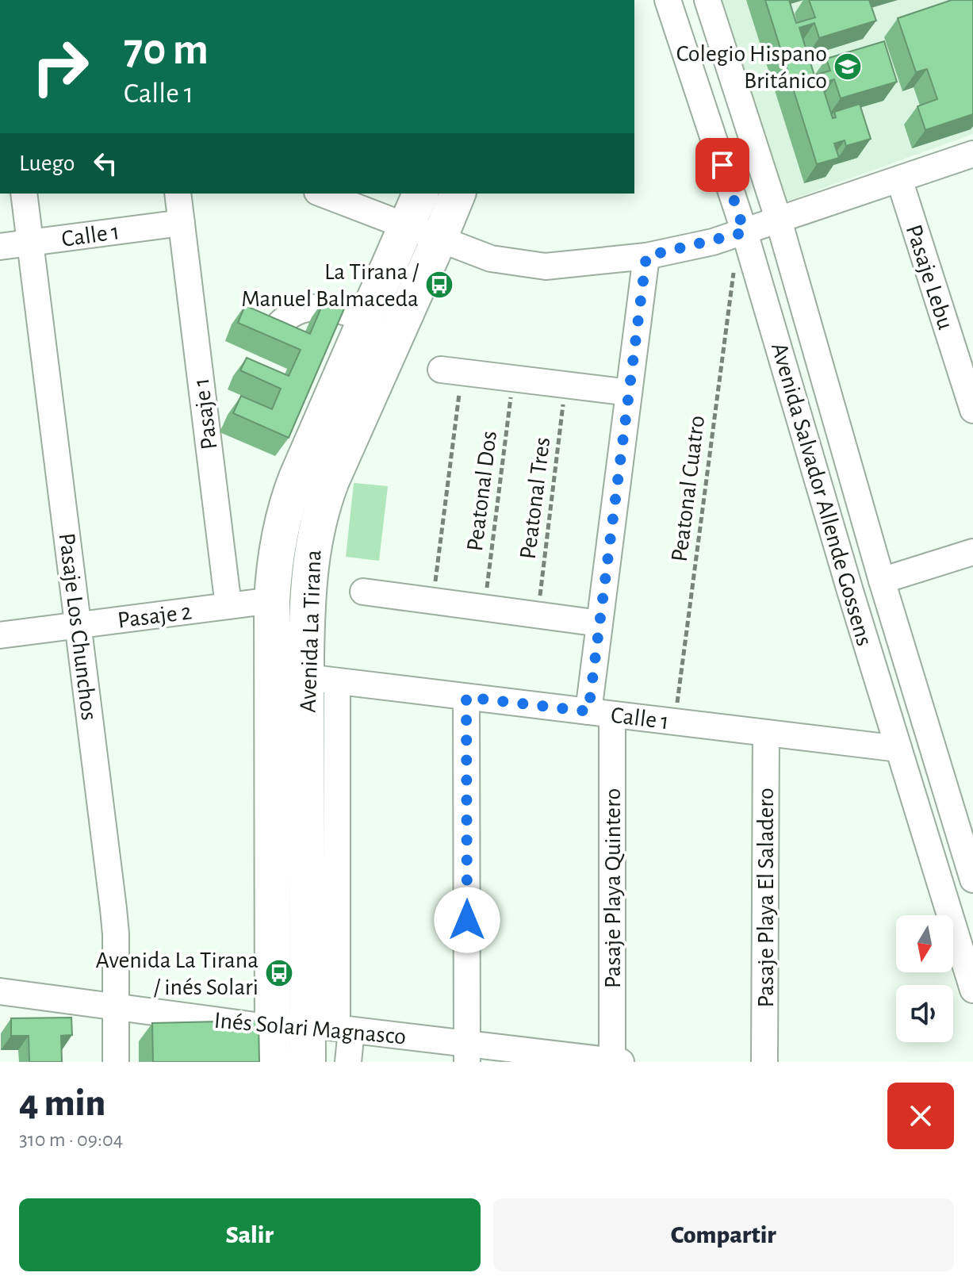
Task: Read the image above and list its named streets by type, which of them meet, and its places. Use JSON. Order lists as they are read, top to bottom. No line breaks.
{"streets":{"highway":["Avenida La Tirana"],"street":["Calle 1","Pasaje Lebu","Pasaje 1","Avenida Salvador Allende Gossens","Pasaje 2","Pasaje Los Chunchos","Pasaje Playa Quintero","Pasaje Playa El Saladero","Inés Solari Magnasco"],"path":["Peatonal Cuatro","Peatonal Dos","Peatonal Tres"]},"crossings":[["Calle 1","Pasaje 1"],["Calle 1","Peatonal Cuatro"],["Calle 1","Avenida Salvador Allende Gossens"],["Calle 1","Pasaje Los Chunchos"],["Calle 1","Avenida La Tirana"],["Calle 1","Pasaje Playa Quintero"],["Calle 1","Pasaje Playa El Saladero"],["Pasaje 1","Pasaje 2"],["Pasaje 2","Pasaje Los Chunchos"],["Pasaje 2","Avenida La Tirana"],["Pasaje Los Chunchos","Inés Solari Magnasco"],["Avenida La Tirana","Inés Solari Magnasco"],["Pasaje Playa Quintero","Inés Solari Magnasco"]],"places":{"school or university":["Colegio Hispano Británico"],"bus stop":["La Tirana / Manuel Balmaceda","Avenida La Tirana / inés Solari"]},"north":"bottom","page":{"turn":["70 m","Calle 1"],"then":"Luego","heading":["4 min","310 m · 09:04"],"buttons":["Salir","Compartir"]}}
